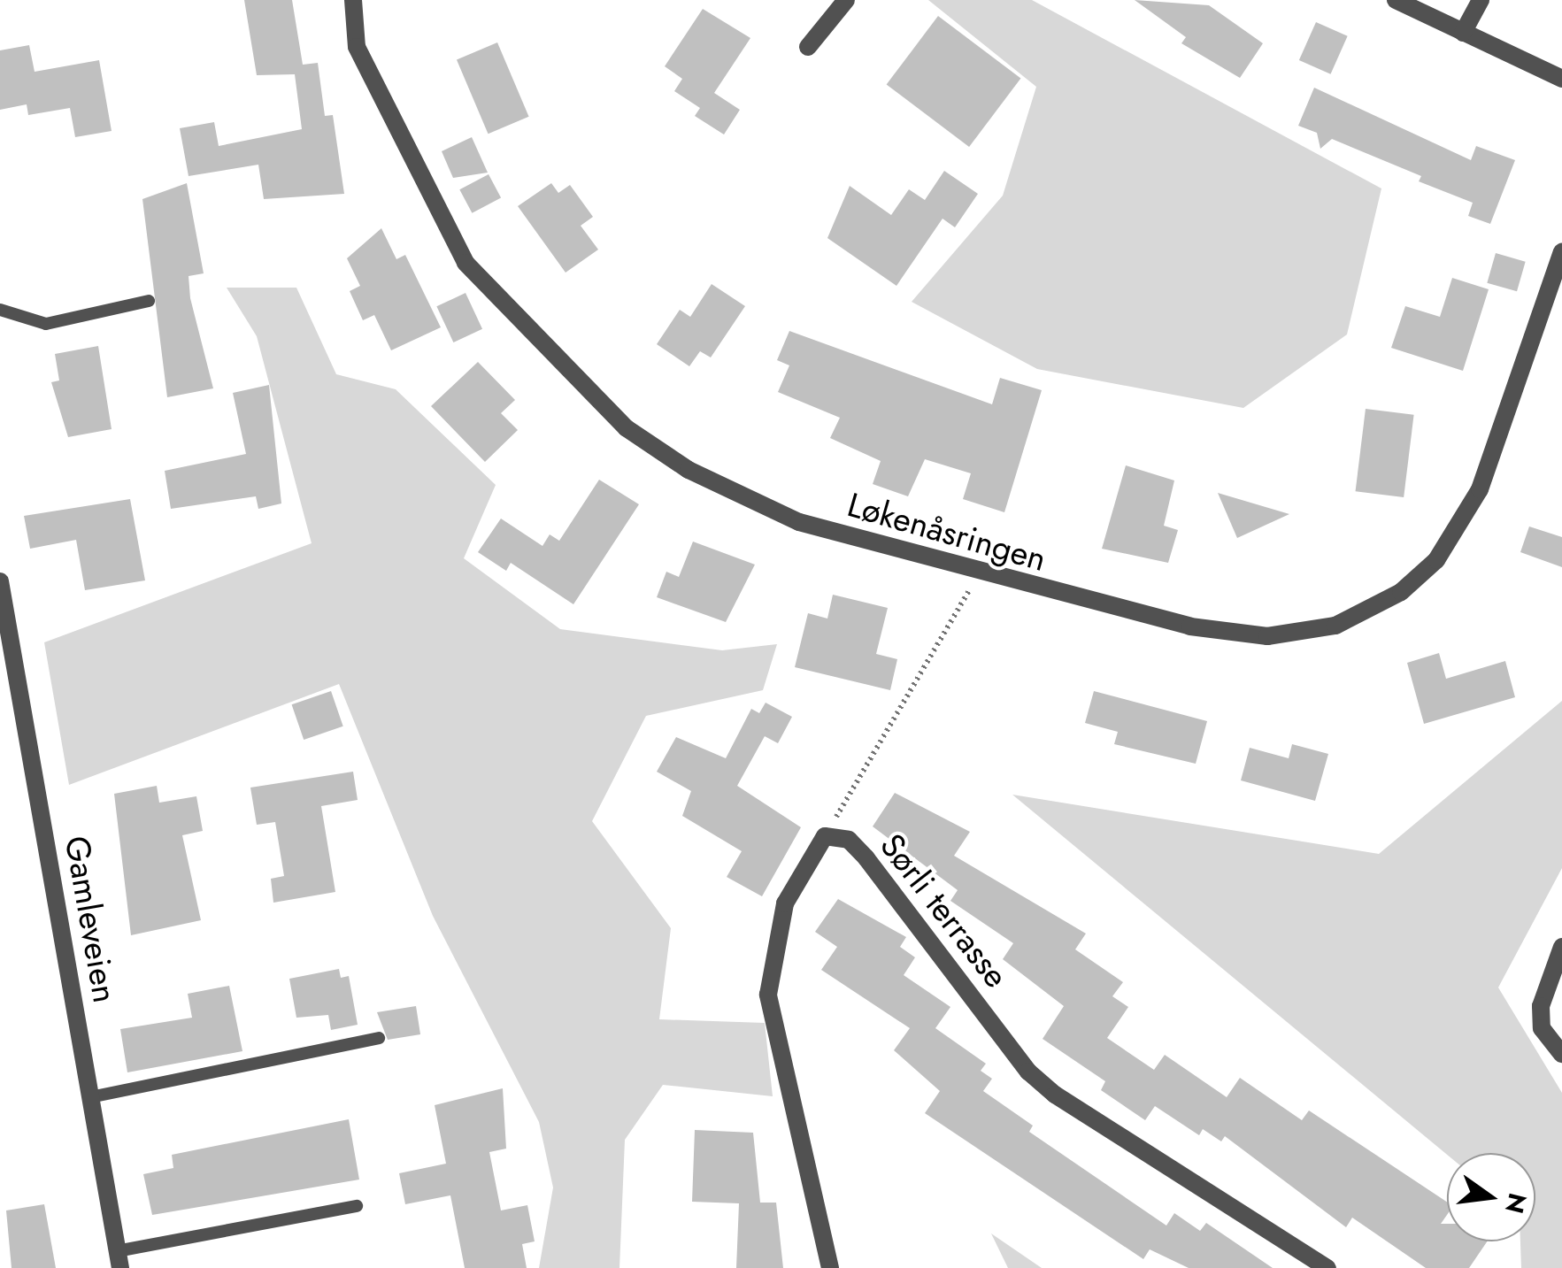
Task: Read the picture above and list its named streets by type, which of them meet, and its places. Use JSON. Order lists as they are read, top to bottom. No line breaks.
{"streets":{"street":["Løkenåsringen","Sørli terrasse","Gamleveien"]},"north":"right"}
